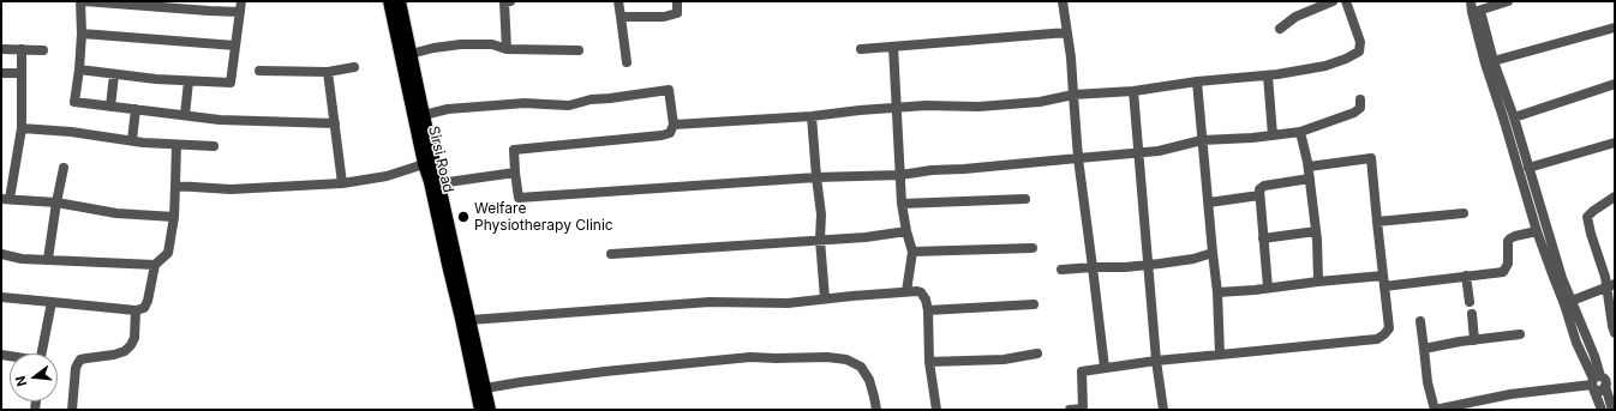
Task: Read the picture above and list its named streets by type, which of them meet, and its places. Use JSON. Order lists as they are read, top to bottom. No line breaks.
{"streets":{"main road":["Sirsi Road"]},"places":["Welfare Physiotherapy Clinic"],"north":"left"}
